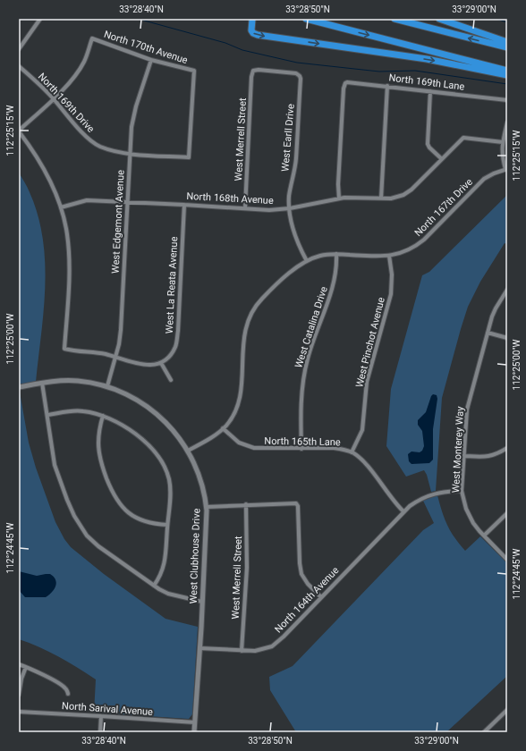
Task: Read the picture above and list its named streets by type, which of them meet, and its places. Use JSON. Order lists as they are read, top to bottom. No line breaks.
{"streets":{"street":["North 170th Avenue","North 169th Lane","North 169th Drive","West Earll Drive","West Merrell Street","North 168th Avenue","North 167th Drive","West Edgemont Avenue","West La Reata Avenue","West Catalina Drive","West Pinchot Avenue","North 165th Lane","West Monterey Way","West Clubhouse Drive","North 164th Avenue","North Sarival Avenue"]},"crossings":[["North 170th Avenue","North 169th Drive"],["North 170th Avenue","West Edgemont Avenue"],["North 169th Lane","North 168th Avenue"],["North 169th Drive","West Edgemont Avenue"],["West Earll Drive","West Merrell Street"],["West Earll Drive","North 168th Avenue"],["West Earll Drive","North 167th Drive"],["West Merrell Street","North 168th Avenue"],["West Merrell Street","North 164th Avenue"],["North 168th Avenue","West Edgemont Avenue"],["North 168th Avenue","West La Reata Avenue"],["North 167th Drive","West Catalina Drive"],["North 167th Drive","West Pinchot Avenue"],["West Edgemont Avenue","West Clubhouse Drive"],["West Catalina Drive","North 165th Lane"],["West Pinchot Avenue","North 165th Lane"],["North 165th Lane","North 164th Avenue"],["West Clubhouse Drive","North 164th Avenue"],["West Clubhouse Drive","North Sarival Avenue"]],"coordinates":["33°28'40\"N","33°28'50\"N","33°29'00\"N","112°25'15\"W","112°25'00\"W","112°24'45\"W"]}
